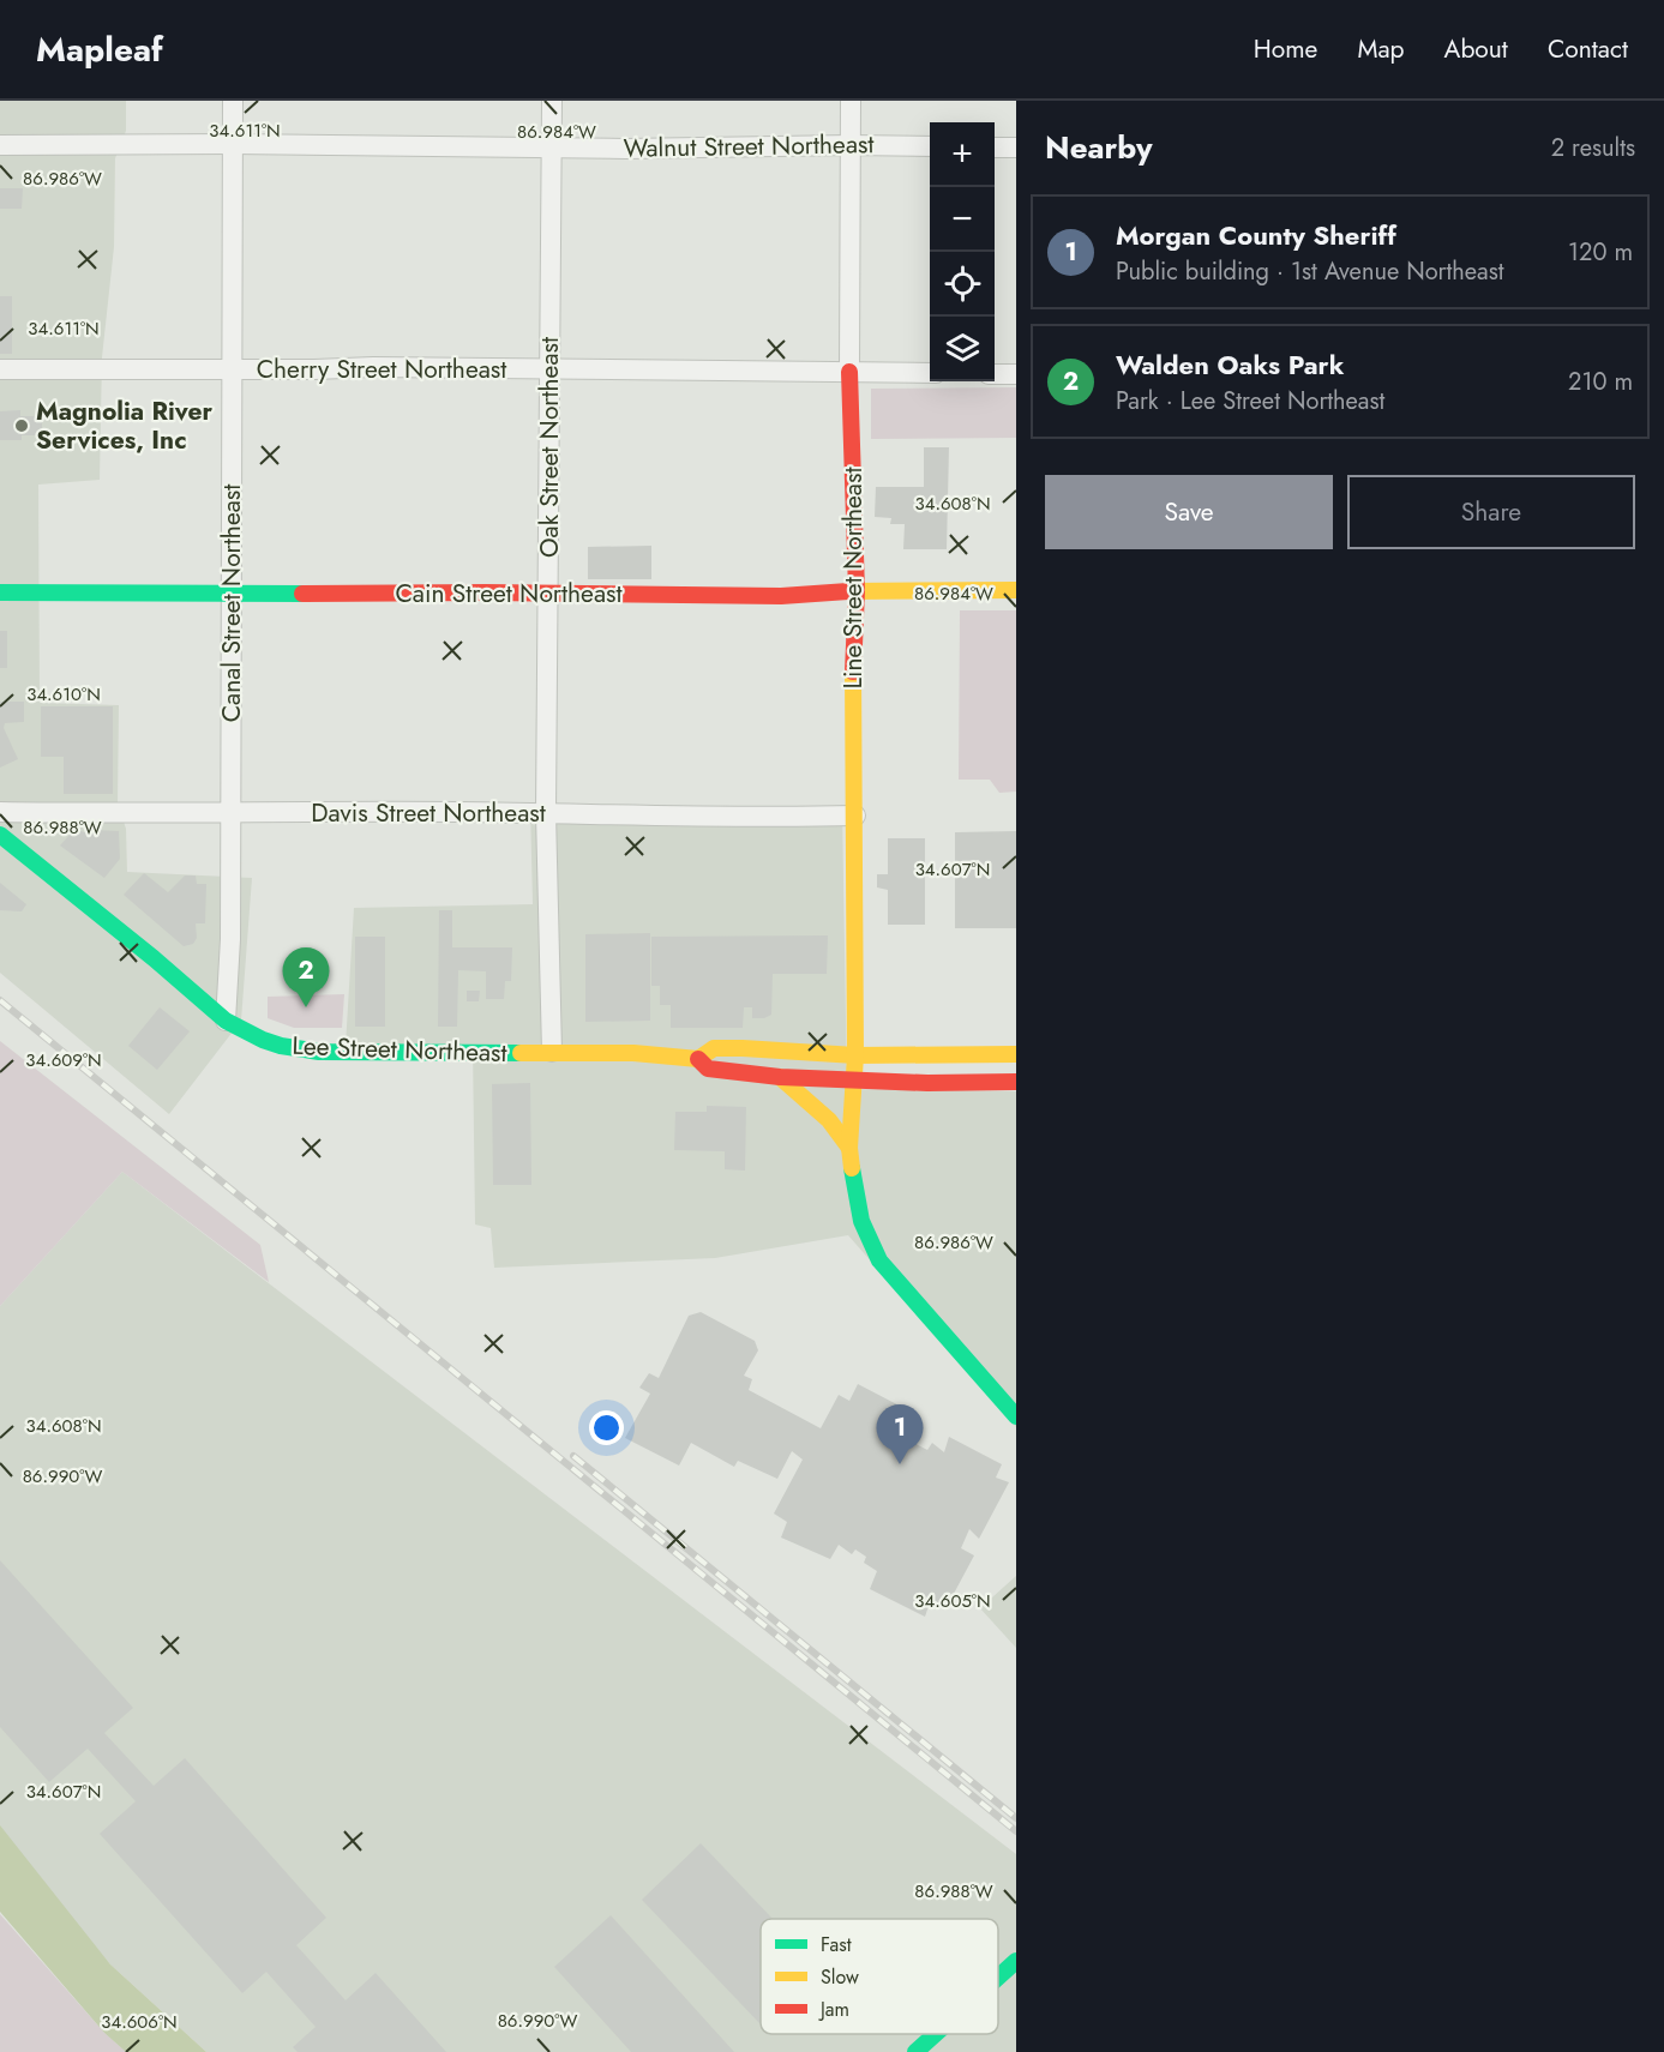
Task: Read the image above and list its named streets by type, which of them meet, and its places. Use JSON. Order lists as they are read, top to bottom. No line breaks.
{"streets":{"street":["Walnut Street Northeast","Cherry Street Northeast","Oak Street Northeast","Line Street Northeast","Cain Street Northeast","Canal Street Northeast","Davis Street Northeast","Lee Street Northeast"]},"crossings":[["Walnut Street Northeast","Oak Street Northeast"],["Walnut Street Northeast","Line Street Northeast"],["Walnut Street Northeast","Canal Street Northeast"],["Cherry Street Northeast","Oak Street Northeast"],["Cherry Street Northeast","Line Street Northeast"],["Cherry Street Northeast","Canal Street Northeast"],["Oak Street Northeast","Cain Street Northeast"],["Oak Street Northeast","Davis Street Northeast"],["Oak Street Northeast","Lee Street Northeast"],["Line Street Northeast","Cain Street Northeast"],["Line Street Northeast","Davis Street Northeast"],["Line Street Northeast","Lee Street Northeast"],["Cain Street Northeast","Canal Street Northeast"],["Canal Street Northeast","Davis Street Northeast"],["Canal Street Northeast","Lee Street Northeast"]],"places":["Magnolia River Services, Inc"],"legend":["Fast","Slow","Jam"],"page":{"header":"Mapleaf","nav":["Home","Map","About","Contact"],"heading":["Nearby","2 results"],"map_buttons":["+","−"],"list":[{"mark":"1","name":"Morgan County Sheriff","note":"Public building · 1st Avenue Northeast","value":"120 m"},{"mark":"2","name":"Walden Oaks Park","note":"Park · Lee Street Northeast","value":"210 m"}],"buttons":["Save","Share"],"pins":["2","1"]},"coordinates":["34.611°N","86.984°W","86.986°W","34.608°N","34.610°N","86.988°W","34.607°N","34.609°N","86.990°W","34.605°N","34.606°N"]}
